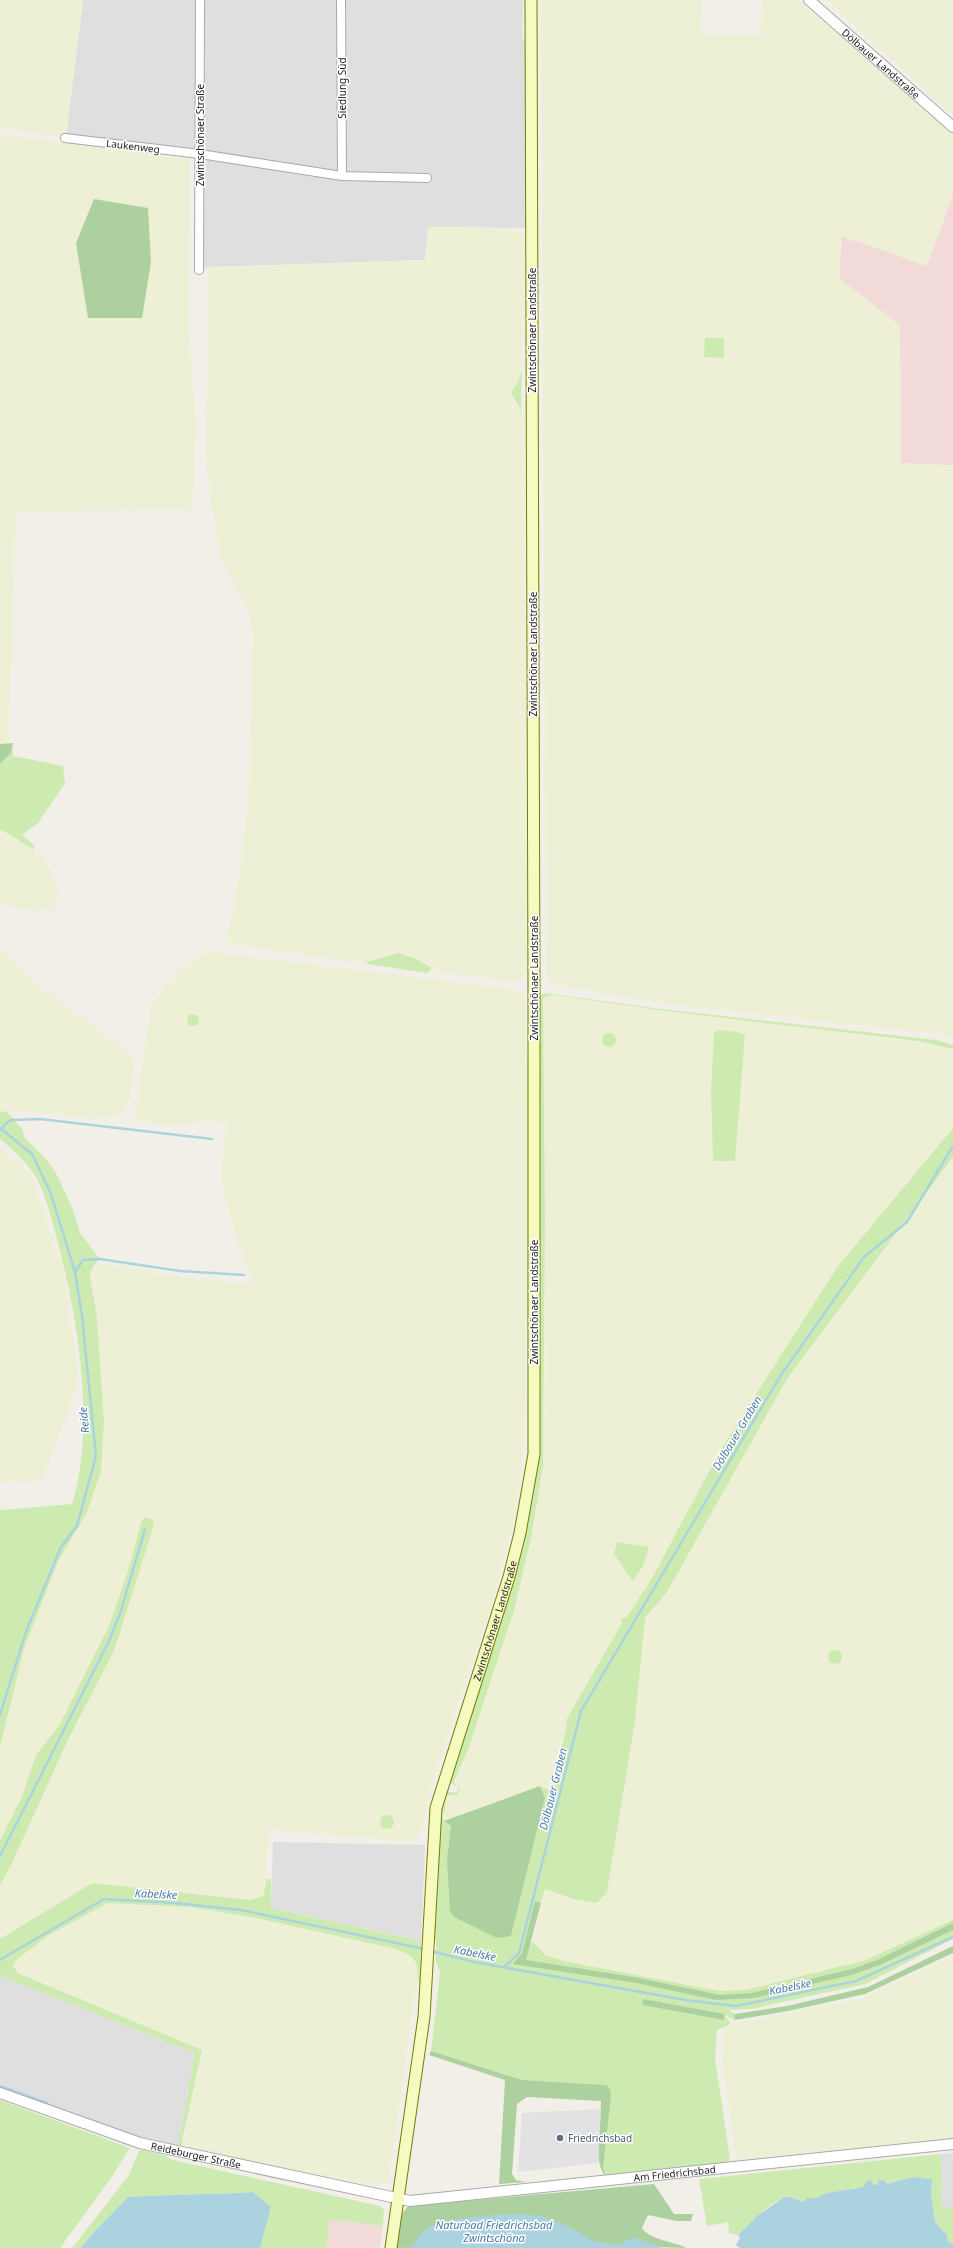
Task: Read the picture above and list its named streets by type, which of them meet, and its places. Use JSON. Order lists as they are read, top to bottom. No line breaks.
{"streets":{"main road":["Zwintschönaer Landstraße"],"street":["Dölbauer Landstraße","Siedlung Süd","Zwintschönaer Straße","Laukenweg","Reideburger Straße","Am Friedrichsbad"]},"crossings":[["Zwintschönaer Straße","Laukenweg"],["Zwintschönaer Landstraße","Reideburger Straße"],["Zwintschönaer Landstraße","Am Friedrichsbad"],["Reideburger Straße","Am Friedrichsbad"]],"water":["Reide","Dölbauer Graben","Kabelske","Naturbad Friedrichsbad Zwintschöna"],"places":["Friedrichsbad"]}
